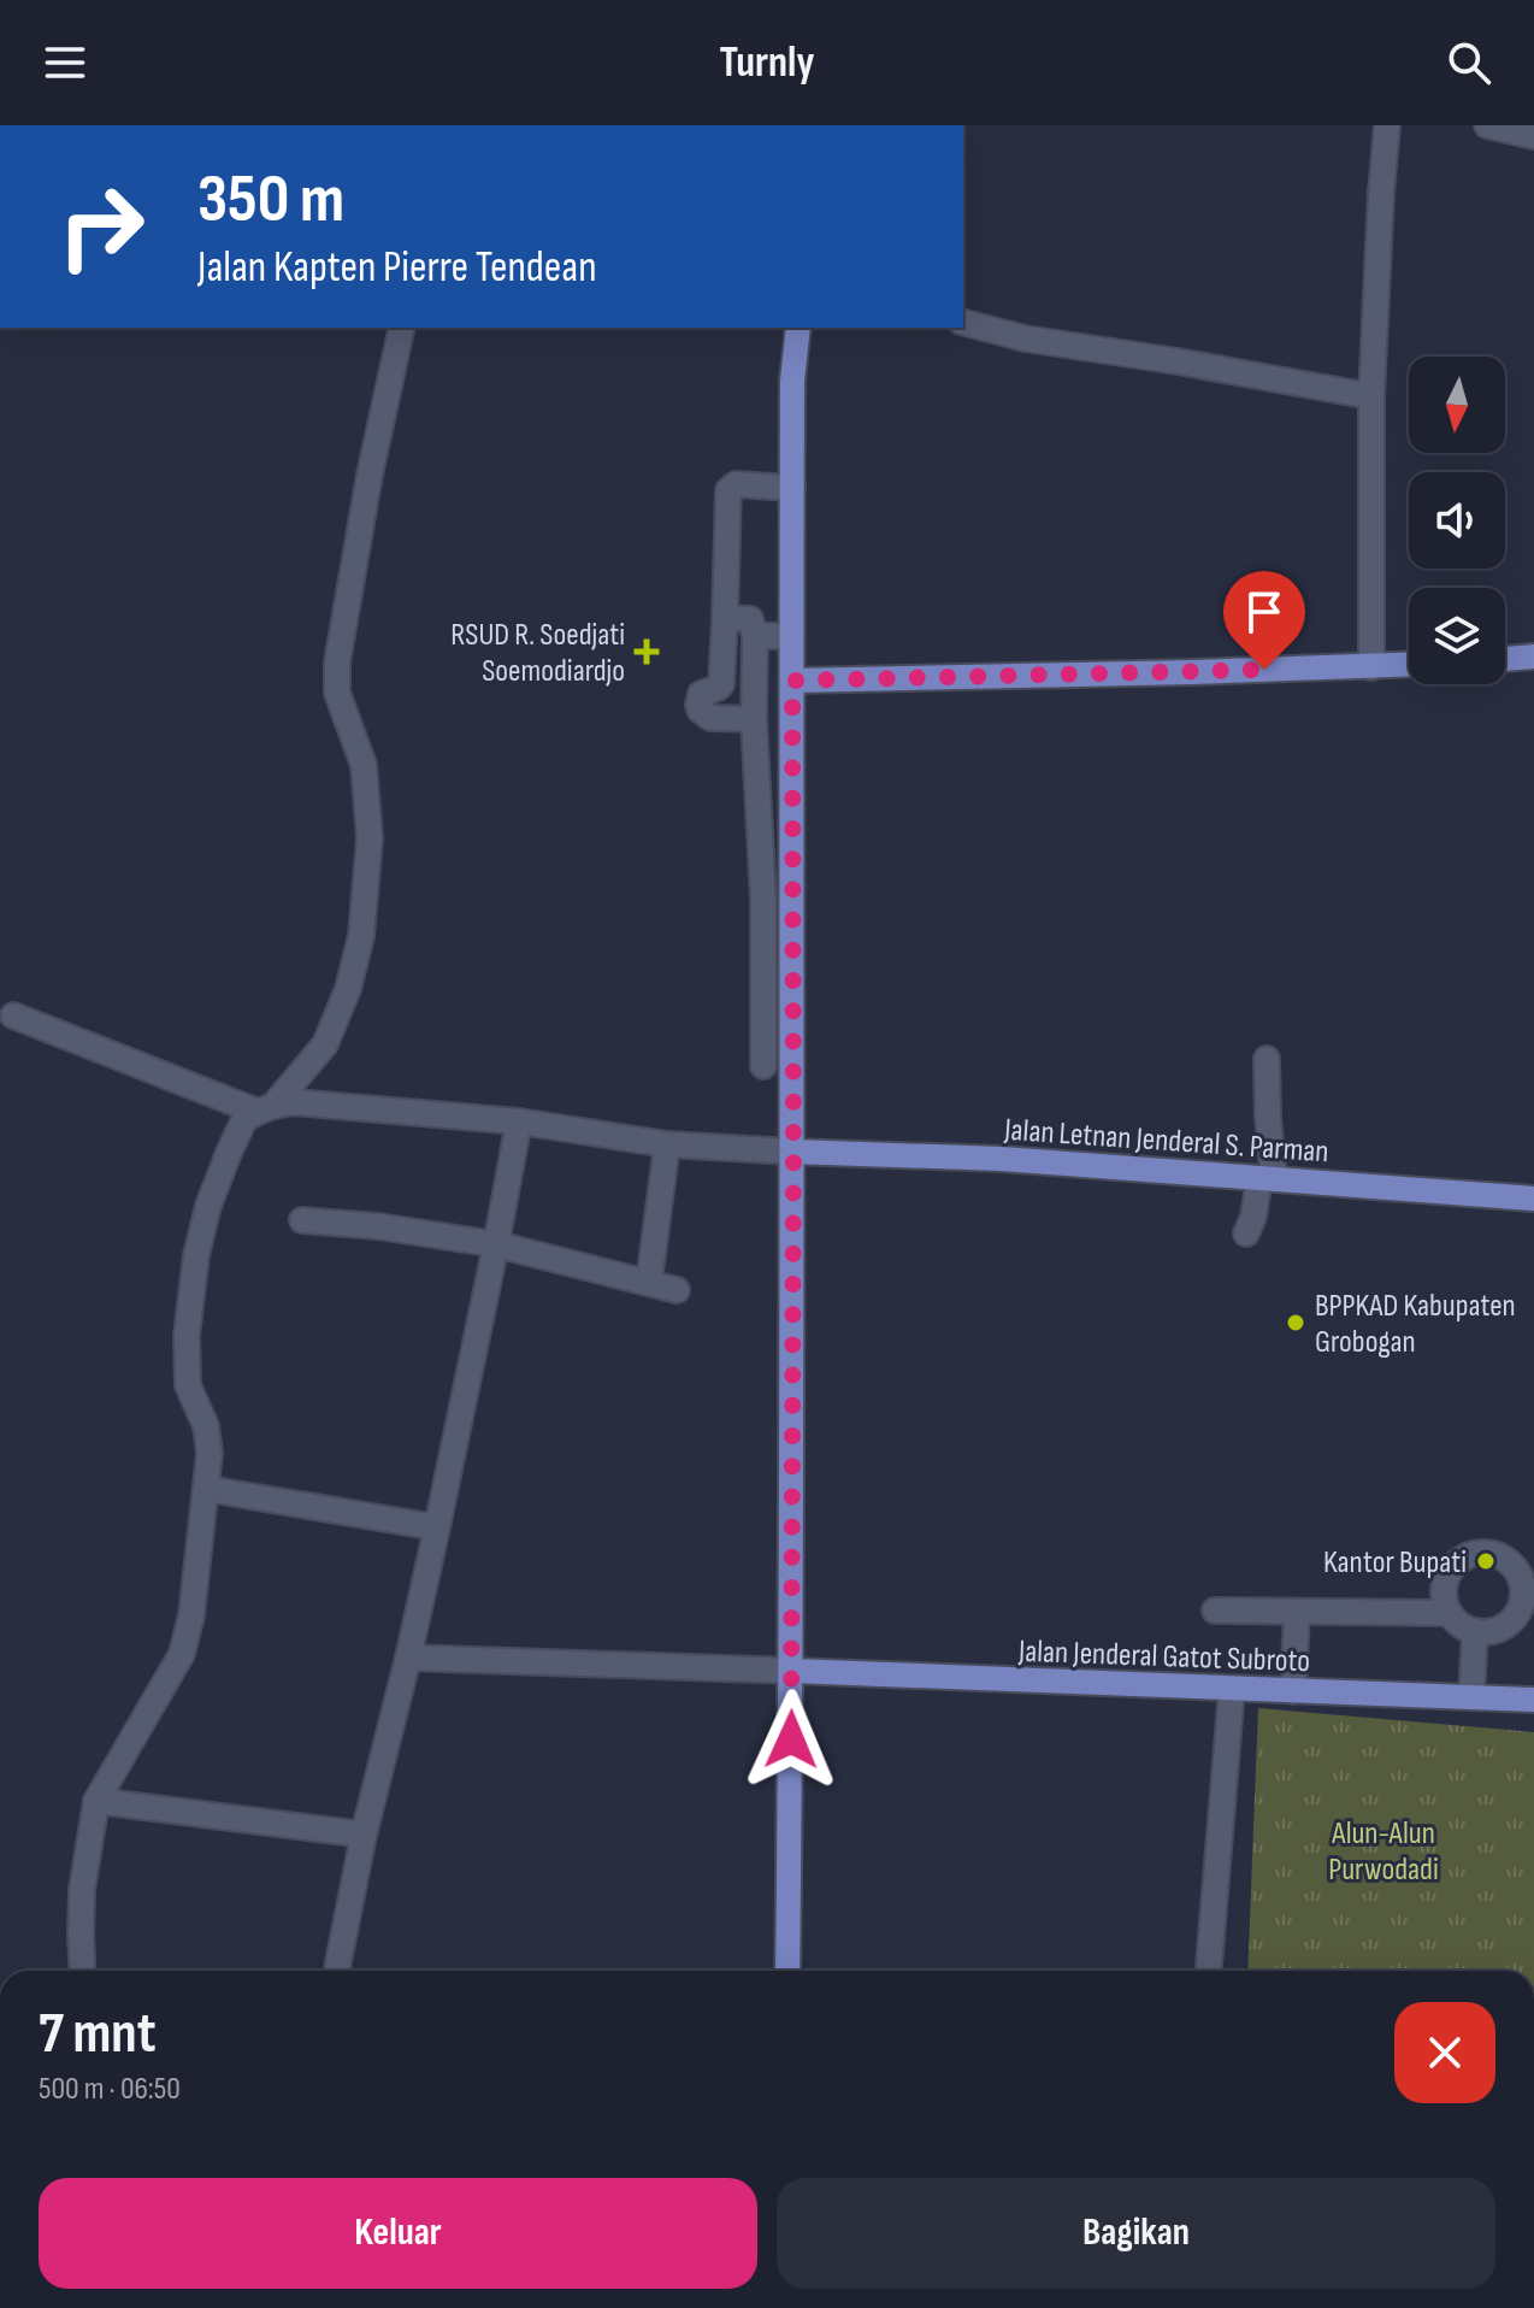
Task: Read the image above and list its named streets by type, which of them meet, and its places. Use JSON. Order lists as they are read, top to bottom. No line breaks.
{"streets":{"main road":["Jalan Letnan Jenderal S. Parman","Jalan Jenderal Gatot Subroto"]},"parks":["Alun-Alun Purwodadi"],"places":{"health":["RSUD R. Soedjati Soemodiardjo"],"other":["BPPKAD Kabupaten Grobogan","Kantor Bupati"]},"north":"bottom","page":{"header":"Turnly","turn":["350 m","Jalan Kapten Pierre Tendean"],"heading":["7 mnt","500 m · 06:50"],"buttons":["Keluar","Bagikan"]}}
